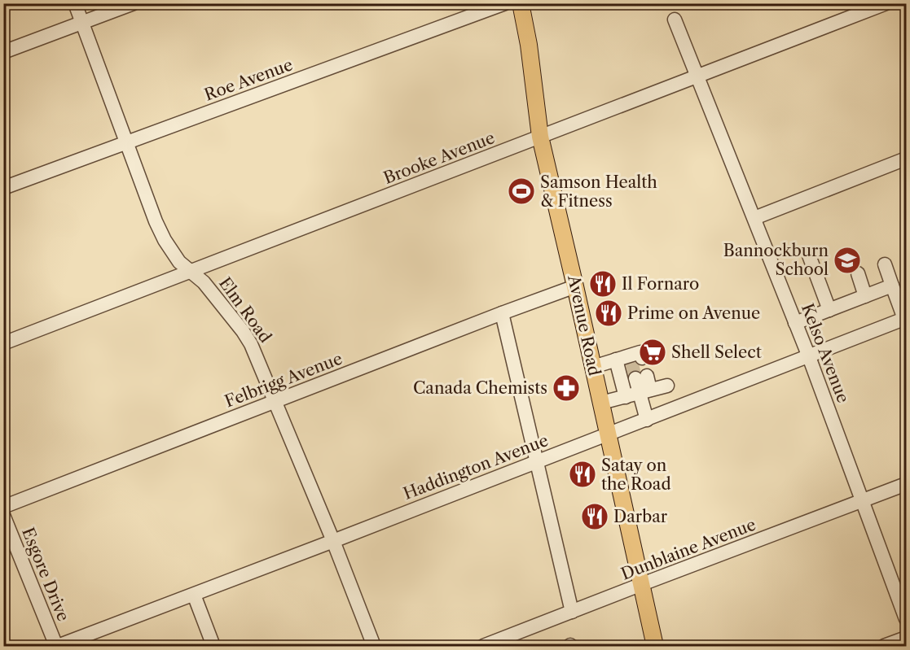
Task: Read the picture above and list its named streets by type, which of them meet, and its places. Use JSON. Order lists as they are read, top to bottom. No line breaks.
{"streets":{"main road":["Avenue Road"],"street":["Roe Avenue","Brooke Avenue","Elm Road","Kelso Avenue","Felbrigg Avenue","Haddington Avenue","Dunblaine Avenue","Esgore Drive"]},"crossings":[["Roe Avenue","Elm Road"],["Brooke Avenue","Elm Road"],["Brooke Avenue","Avenue Road"],["Brooke Avenue","Kelso Avenue"],["Elm Road","Felbrigg Avenue"],["Elm Road","Haddington Avenue"],["Avenue Road","Felbrigg Avenue"],["Avenue Road","Haddington Avenue"],["Avenue Road","Dunblaine Avenue"],["Kelso Avenue","Haddington Avenue"],["Kelso Avenue","Dunblaine Avenue"],["Haddington Avenue","Esgore Drive"]],"places":{"sports":["Samson Health & Fitness"],"school or university":["Bannockburn School"],"restaurant":["Il Fornaro","Prime on Avenue","Satay on the Road","Darbar"],"supermarket":["Shell Select"],"pharmacy":["Canada Chemists"]}}
